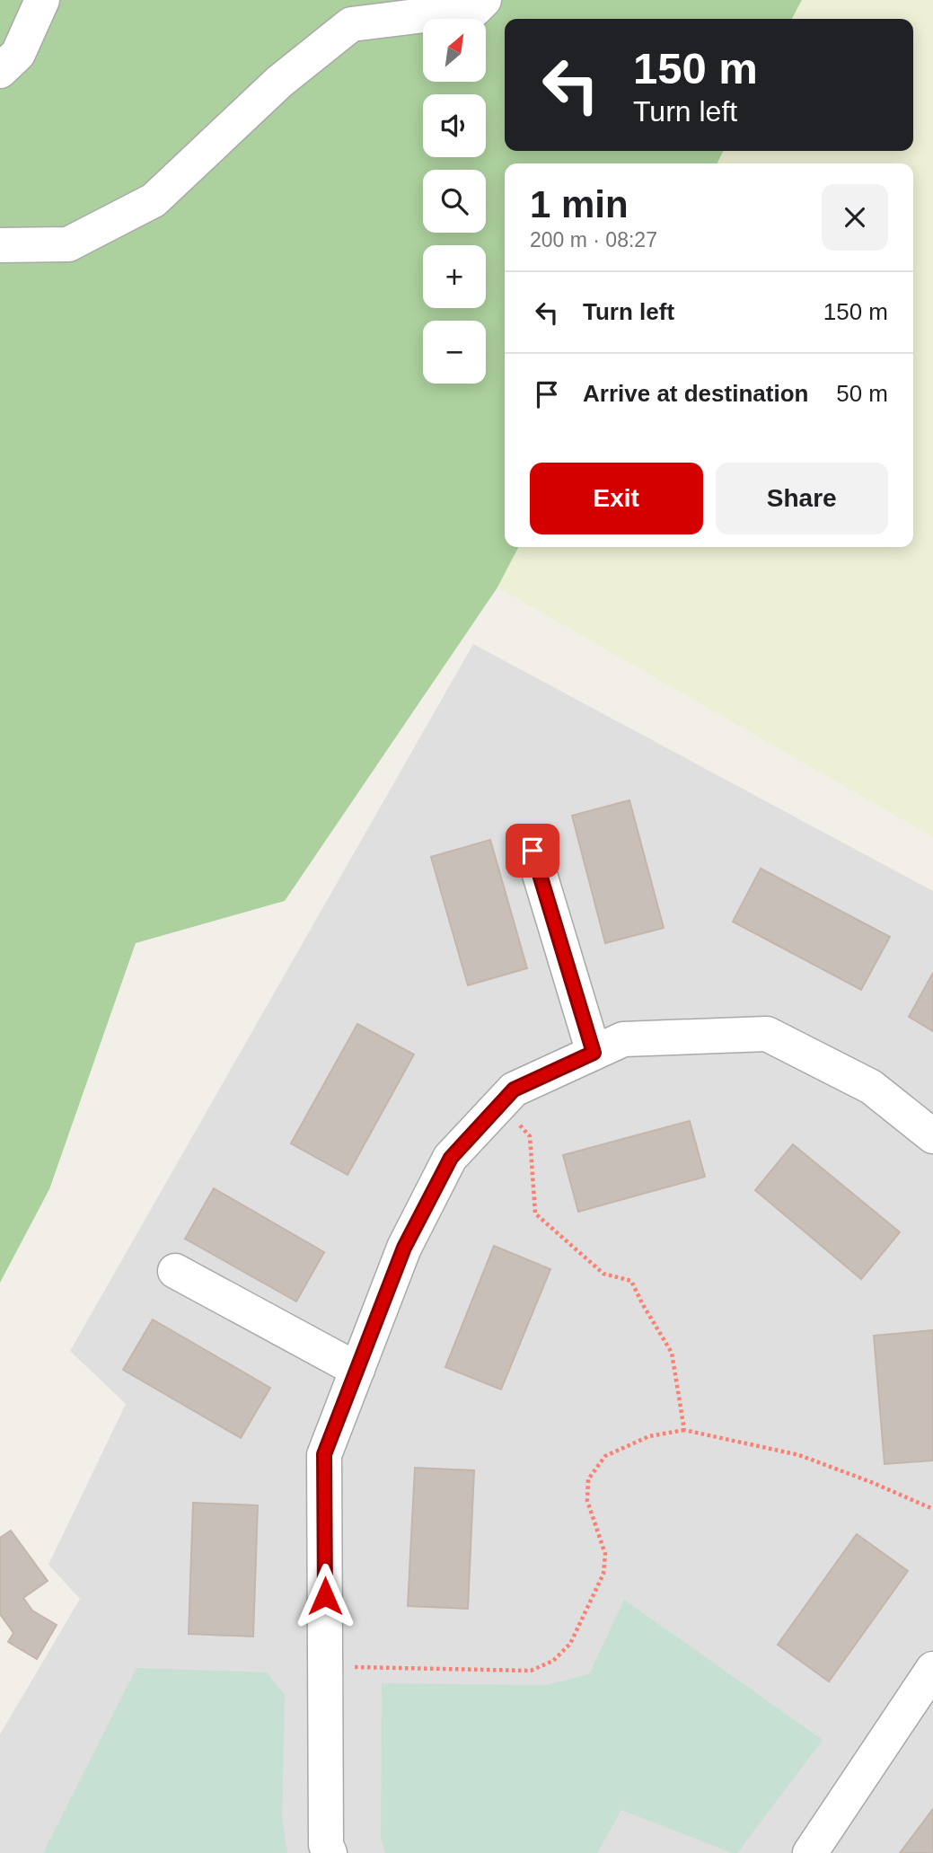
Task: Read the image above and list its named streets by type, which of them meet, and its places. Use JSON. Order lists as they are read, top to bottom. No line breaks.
{"north":"top right","page":{"map_buttons":["+","−"],"turn":["150 m","Turn left"],"heading":["1 min","200 m · 08:27"],"list":[{"name":"Turn left","value":"150 m"},{"name":"Arrive at destination","value":"50 m"}],"buttons":["Exit","Share"]}}
